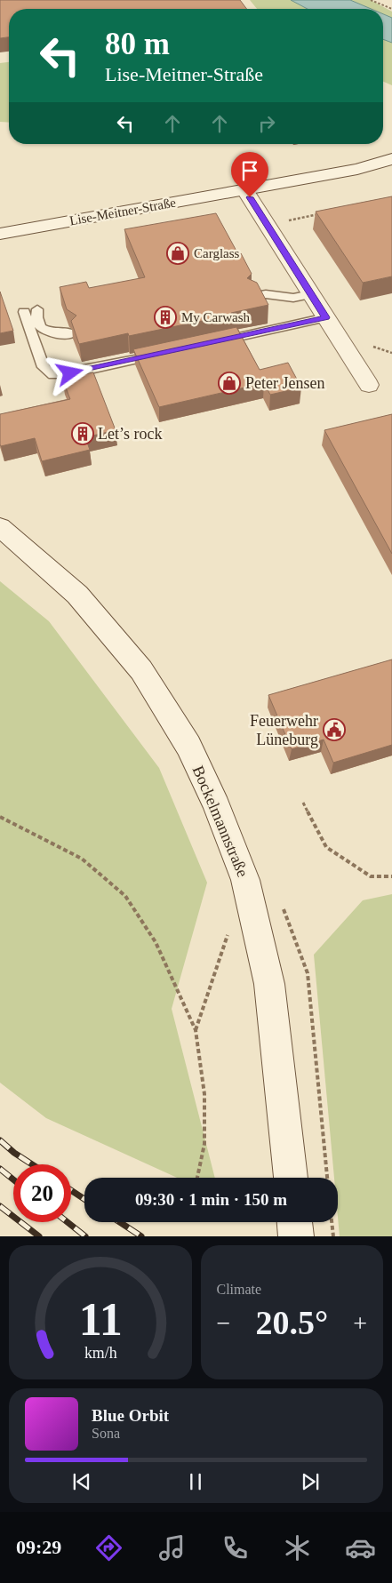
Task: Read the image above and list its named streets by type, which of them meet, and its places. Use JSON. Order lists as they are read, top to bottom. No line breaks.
{"streets":{"main road":["Lise-Meitner-Straße","Bockelmannstraße"]},"places":{"shop":["Carglass","Peter Jensen"],"building":["My Carwash","Let’s rock"],"public building":["Feuerwehr Lüneburg"]},"page":{"turn":["80 m","Lise-Meitner-Straße"],"limit":"20","trip":"09:30 · 1 min · 150 m","tile":"Climate","heat":["−","20.5°","+"],"song":["Blue Orbit","Sona"],"tabs":"09:29","gauge":["11","km/h"]}}
